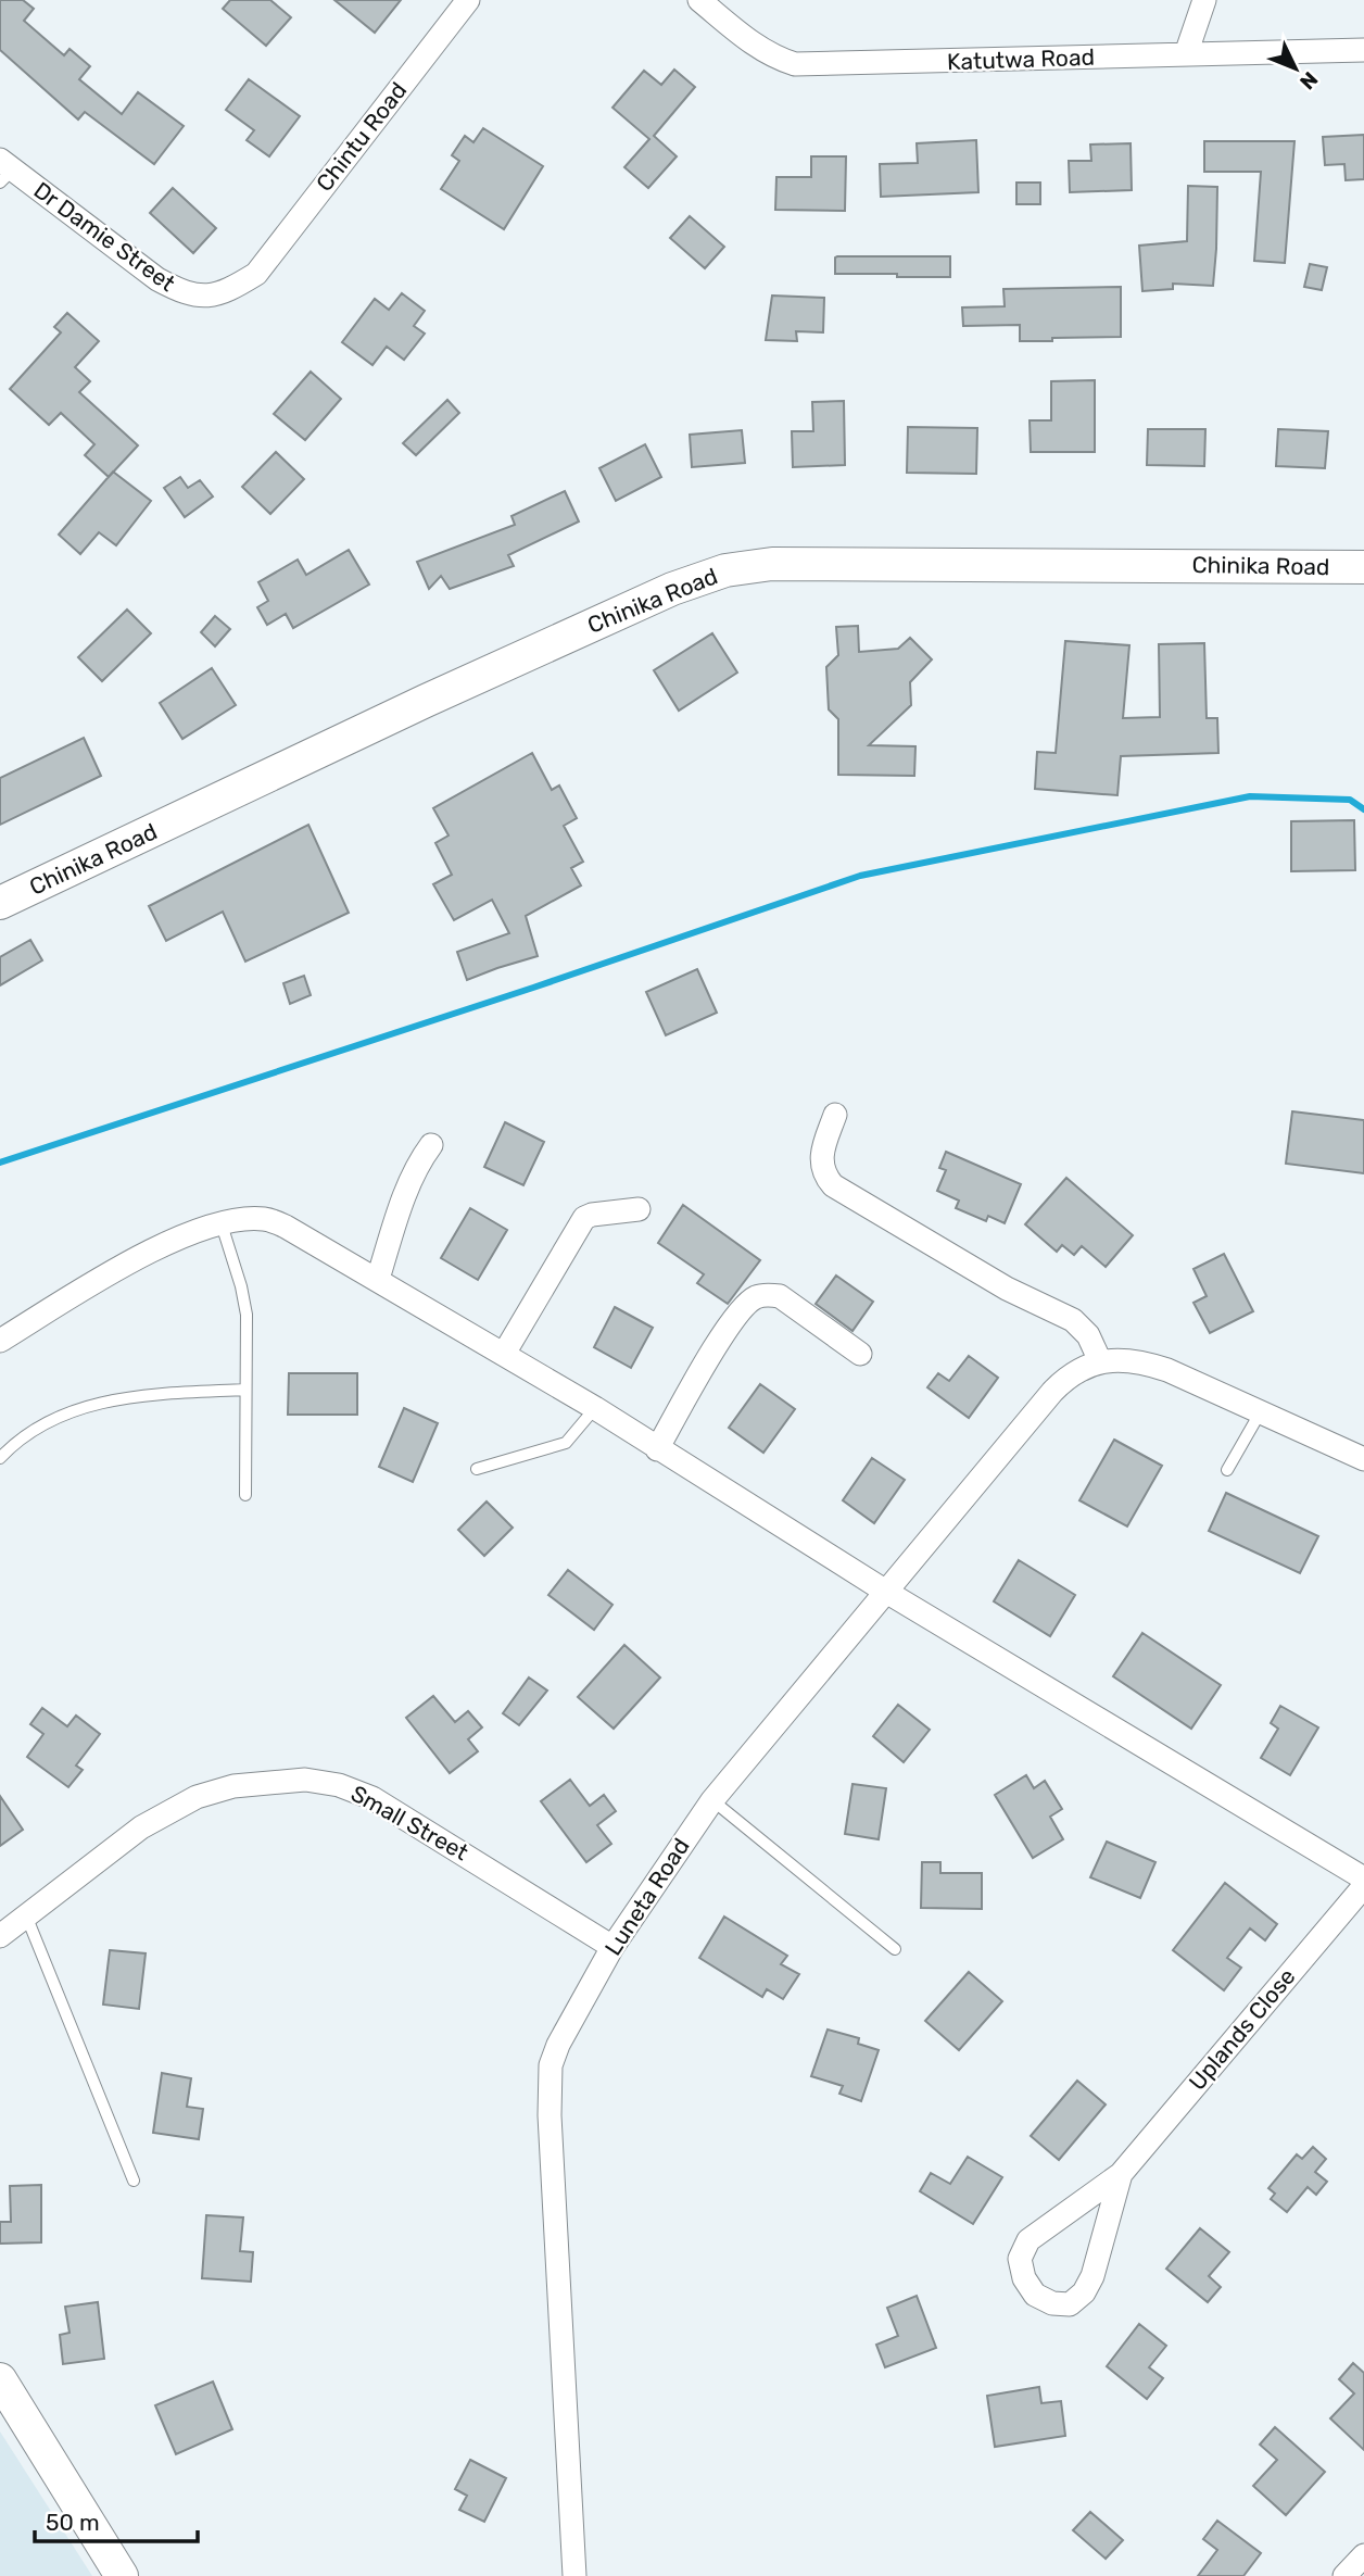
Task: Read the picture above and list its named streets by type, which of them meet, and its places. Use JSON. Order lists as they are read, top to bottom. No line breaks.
{"streets":{"main road":["Chinika Road"],"street":["Katutwa Road","Chintu Road","Dr Damie Street","Small Street","Luneta Road","Uplands Close"]},"crossings":[["Chintu Road","Dr Damie Street"],["Small Street","Luneta Road"]],"scale_bar":"50 m","north":"bottom right"}
